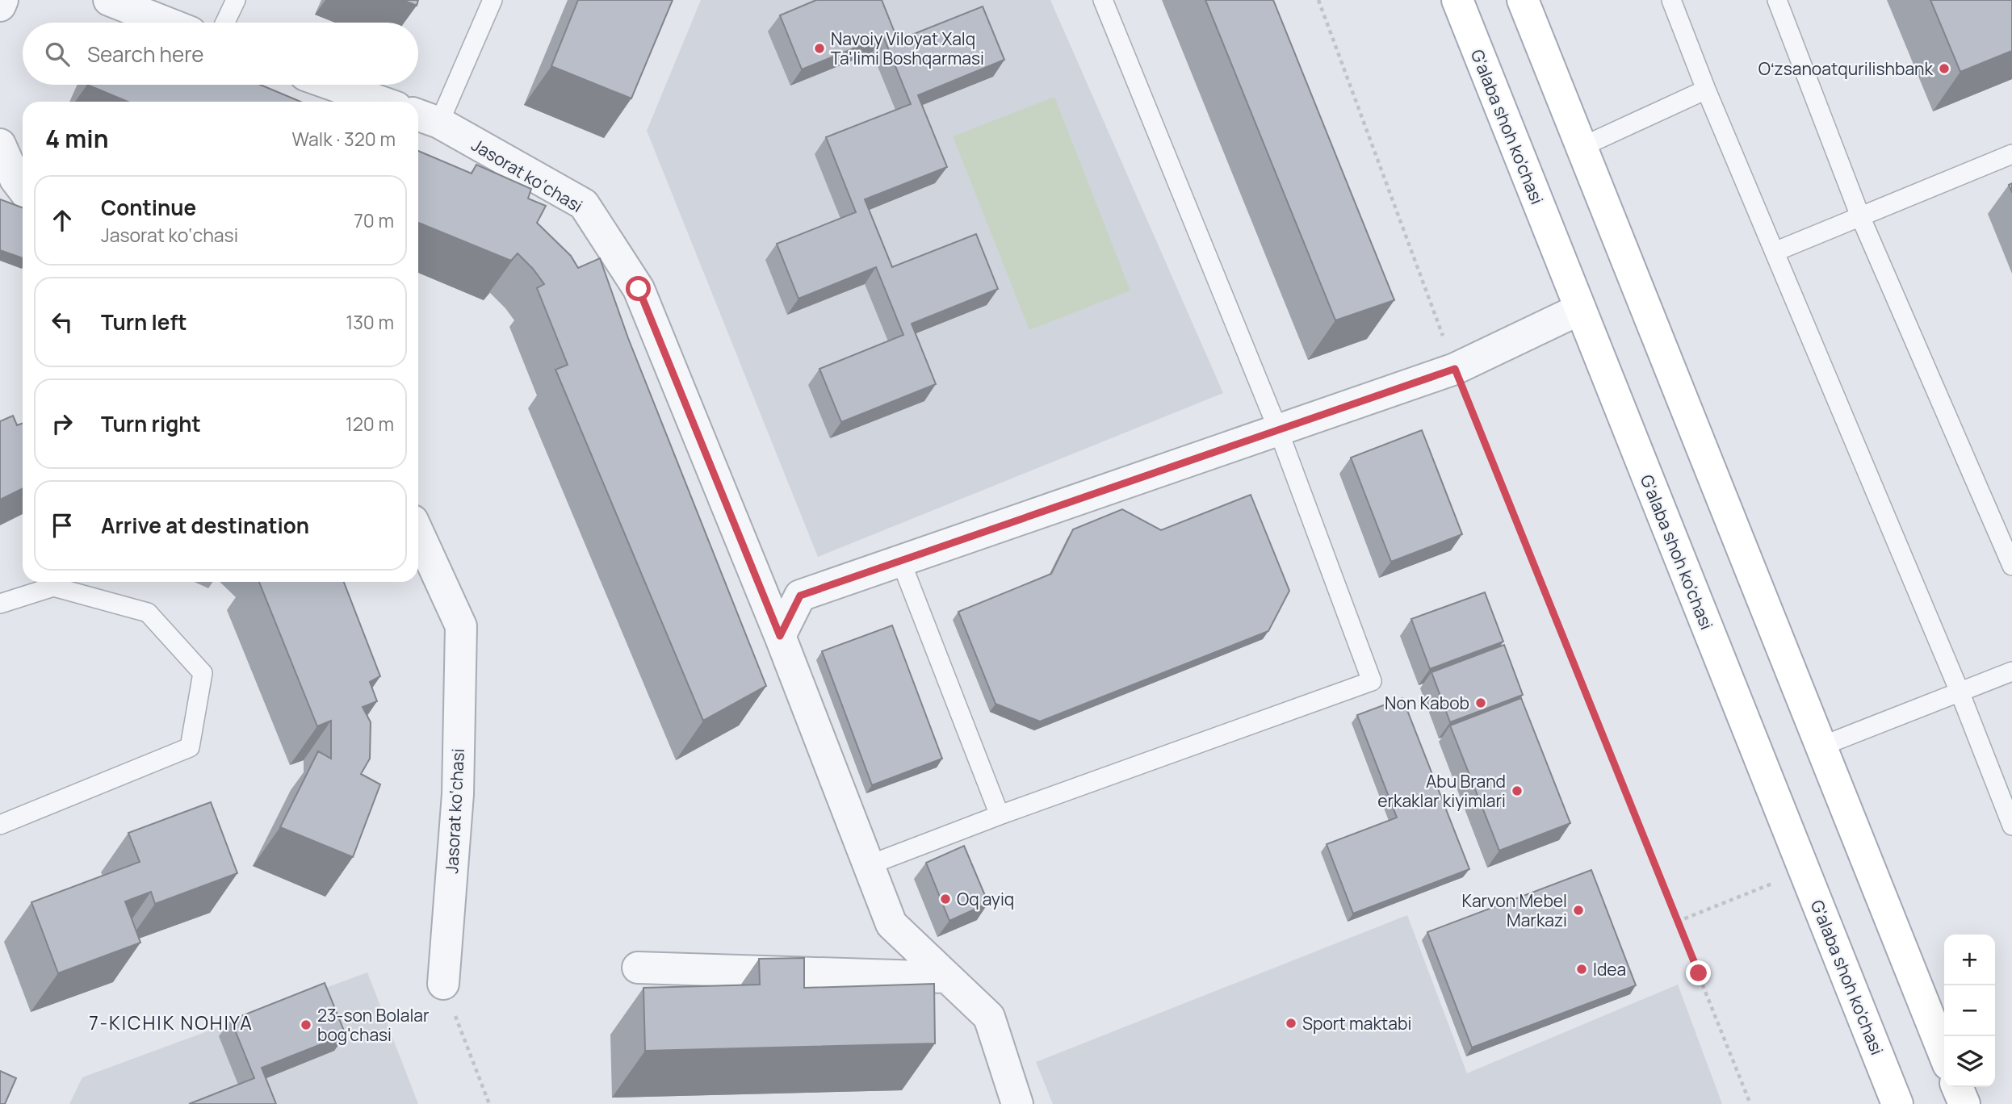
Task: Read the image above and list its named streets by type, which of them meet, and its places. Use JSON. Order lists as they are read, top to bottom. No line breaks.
{"streets":{"main road":["G'alaba shoh ko'chasi"],"street":["Jasorat ko‘chasi"]},"districts":["7-KICHIK NOHIYA"],"places":["Navoiy Viloyat Xalq Ta'limi Boshqarmasi","Oʻzsanoatqurilishbank","Non Kabob","Abu Brand erkaklar kiyimlari","Oq ayiq","Karvon Mebel Markazi","Idea","Sport maktabi","23-son Bolalar bog'chasi"],"page":{"search":"Search here","heading":["4 min","Walk · 320 m"],"list":[["Continue","Jasorat ko‘chasi","70 m"],["Turn left","130 m"],["Turn right","120 m"],"Arrive at destination"],"map_buttons":["+","−"]}}
